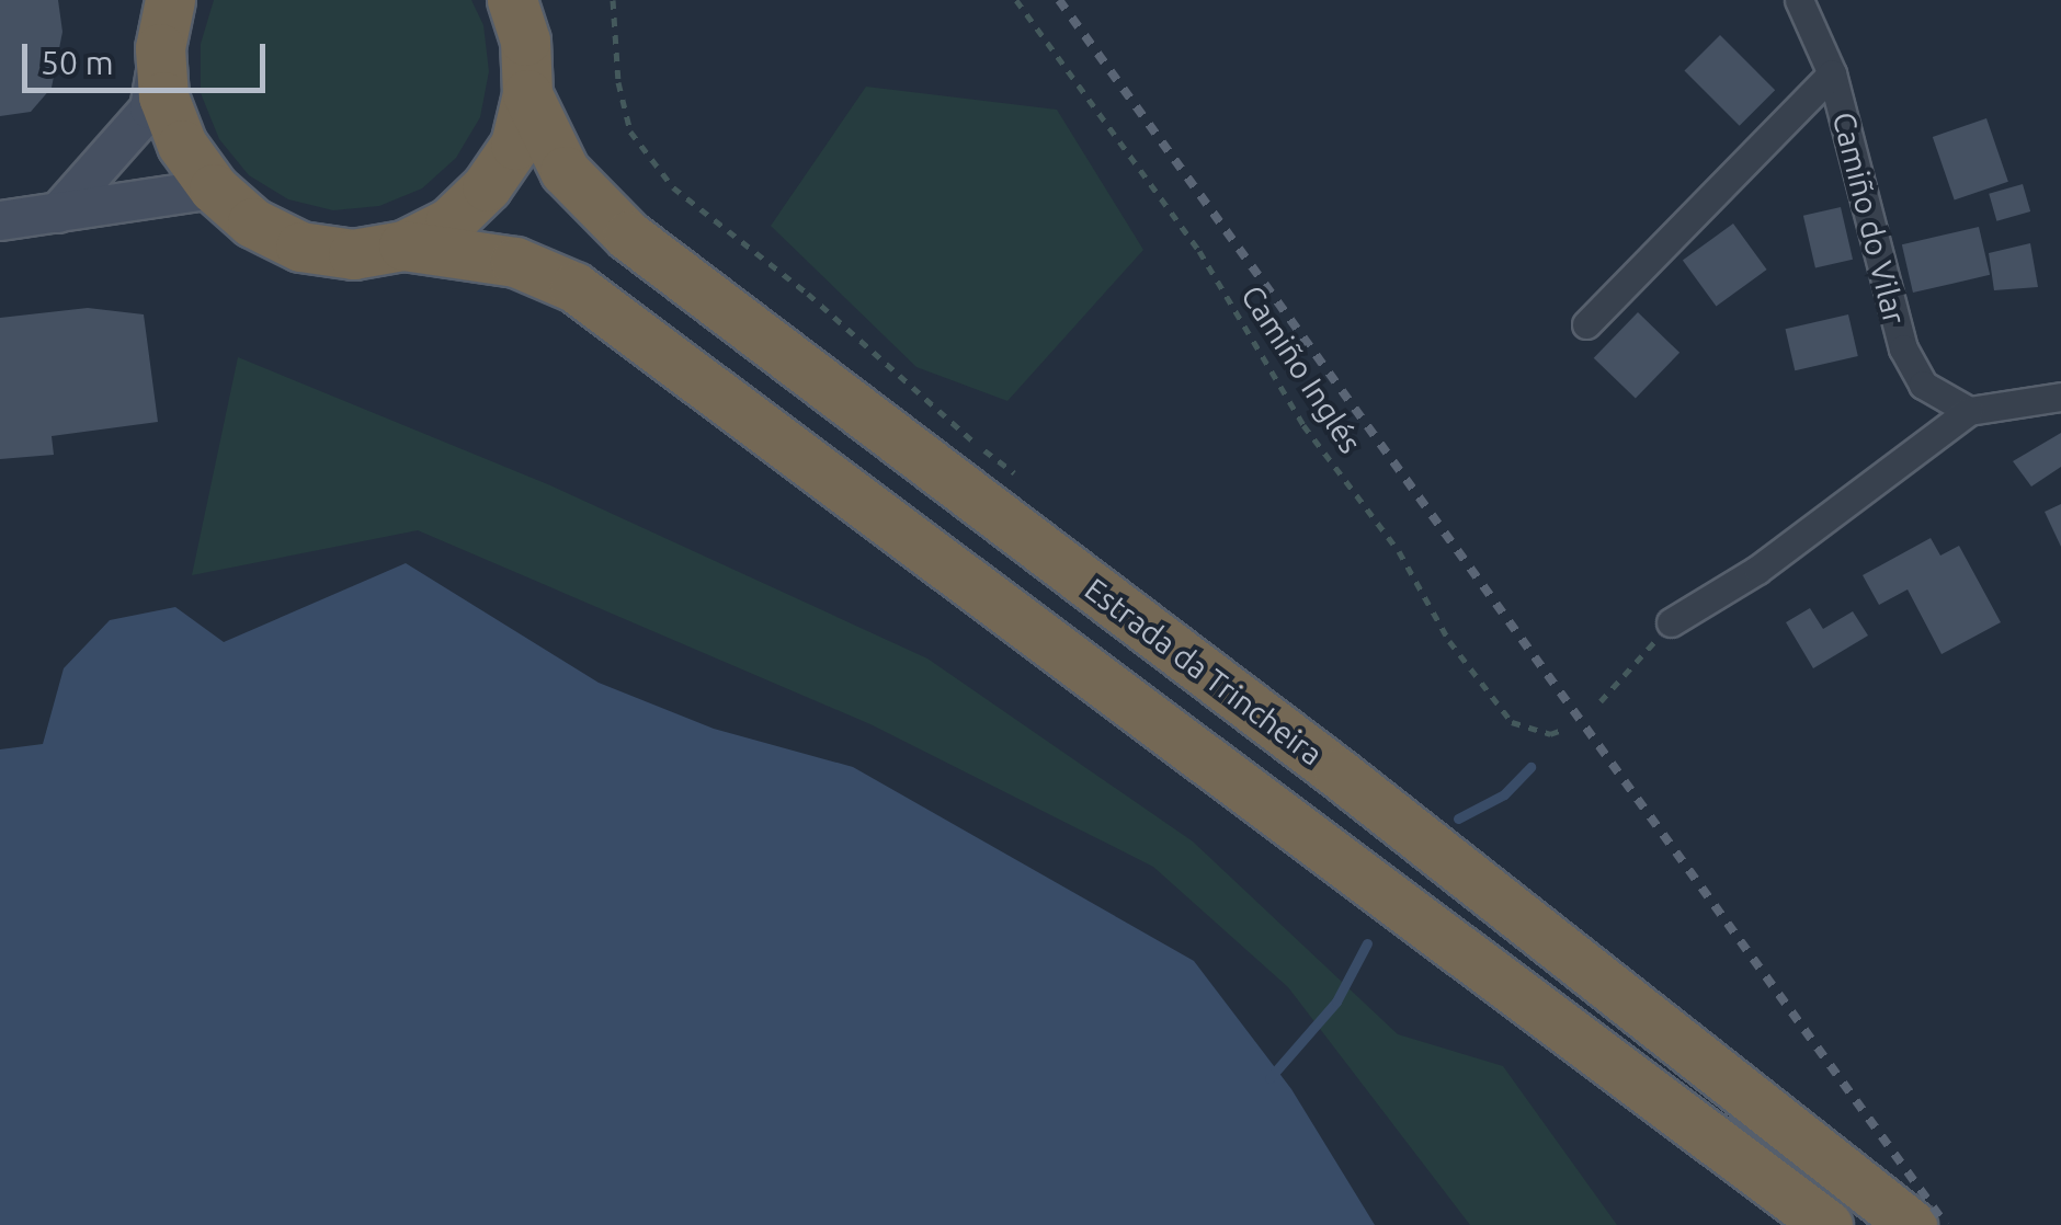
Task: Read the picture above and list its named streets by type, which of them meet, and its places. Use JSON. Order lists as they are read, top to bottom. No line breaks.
{"streets":{"highway":["Estrada da Trincheira"],"street":["Camiño do Vilar"],"path":["Camiño Inglés"]},"scale_bar":"50 m"}
